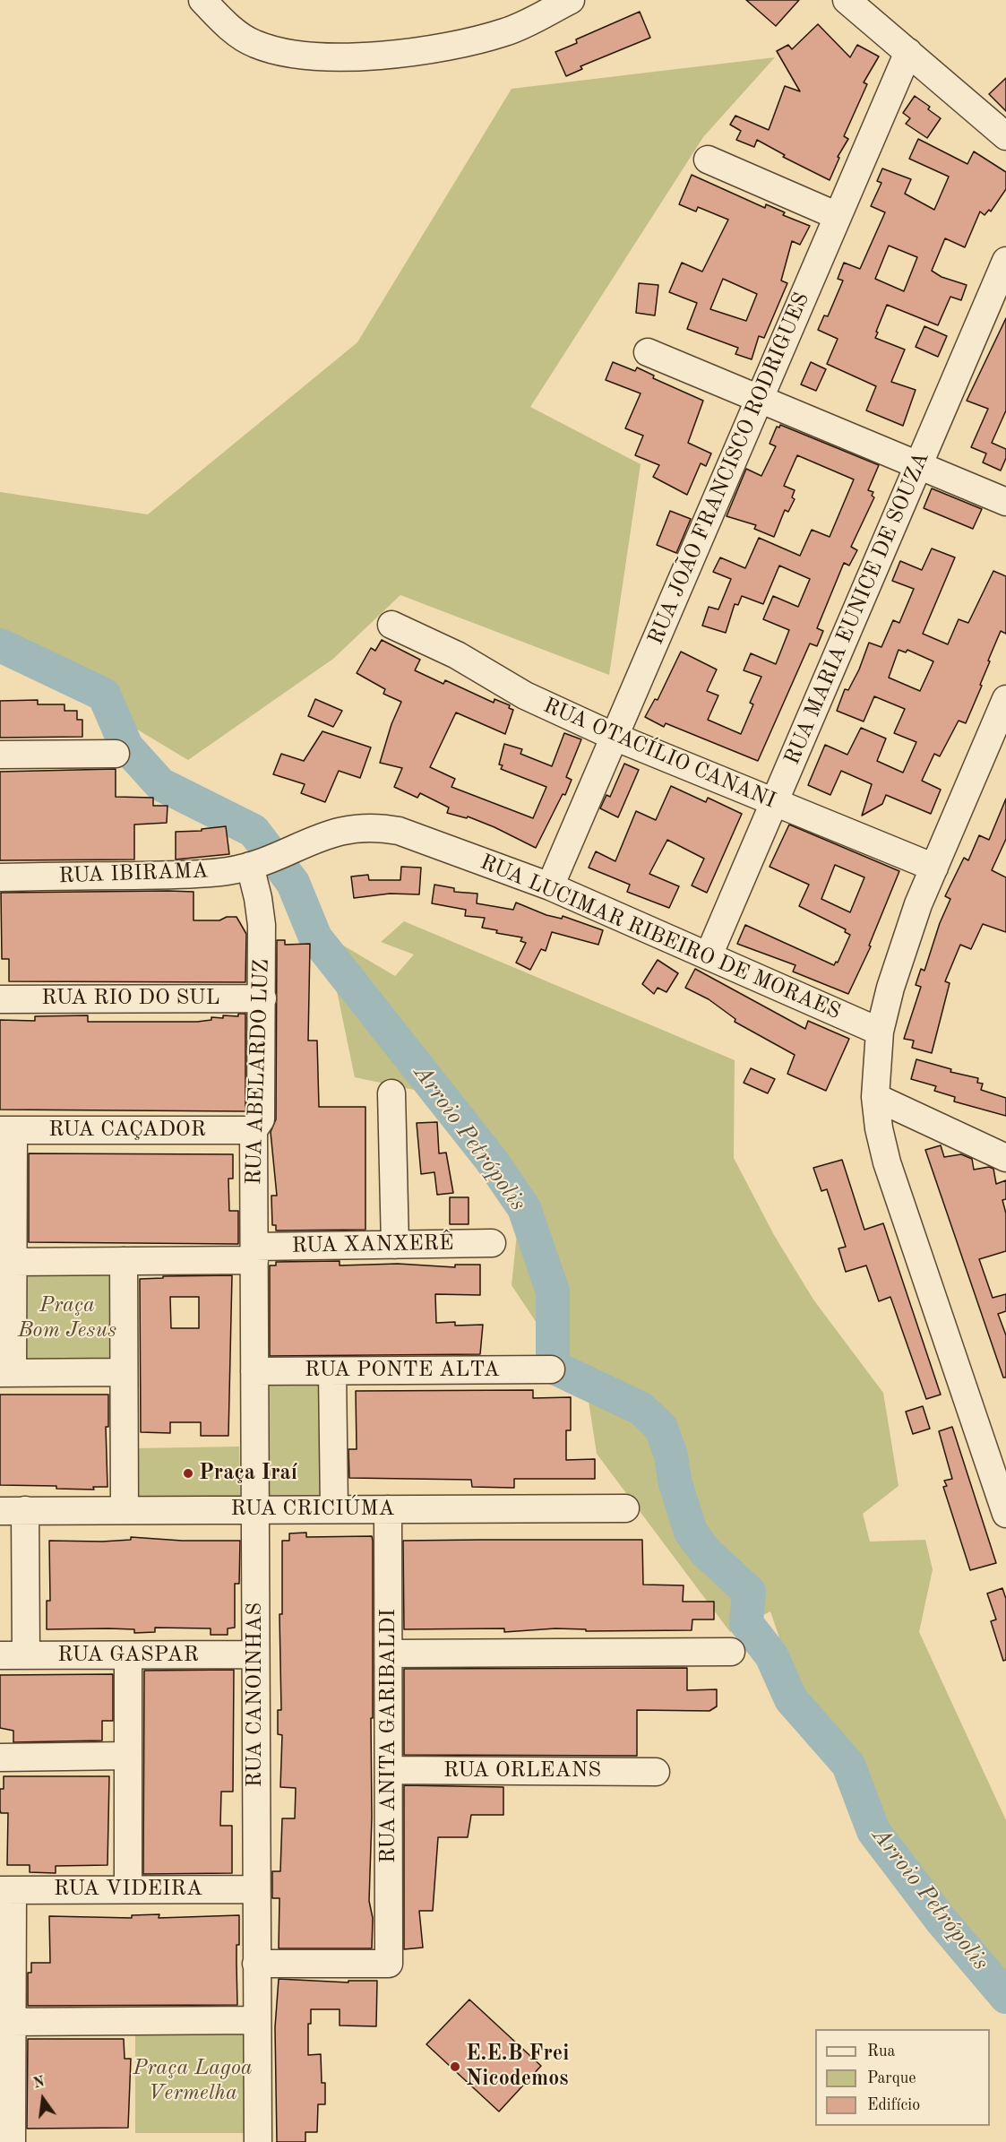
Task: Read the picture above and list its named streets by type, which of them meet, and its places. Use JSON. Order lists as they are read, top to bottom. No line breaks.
{"streets":{"street":["RUA JOÃO FRANCISCO RODRIGUES","RUA MARIA EUNICE DE SOUZA","RUA OTACÍLIO CANANI","RUA IBIRAMA","RUA LUCIMAR RIBEIRO DE MORAES","RUA RIO DO SUL","RUA ABELARDO LUZ","RUA CAÇADOR","RUA XANXERÊ","RUA PONTE ALTA","RUA CRICIÚMA","RUA GASPAR","RUA CANOINHAS","RUA ANITA GARIBALDI","RUA ORLEANS","RUA VIDEIRA"]},"crossings":[["RUA JOÃO FRANCISCO RODRIGUES","RUA OTACÍLIO CANANI"],["RUA JOÃO FRANCISCO RODRIGUES","RUA LUCIMAR RIBEIRO DE MORAES"],["RUA MARIA EUNICE DE SOUZA","RUA OTACÍLIO CANANI"],["RUA MARIA EUNICE DE SOUZA","RUA LUCIMAR RIBEIRO DE MORAES"],["RUA IBIRAMA","RUA LUCIMAR RIBEIRO DE MORAES"],["RUA IBIRAMA","RUA ABELARDO LUZ"],["RUA LUCIMAR RIBEIRO DE MORAES","RUA ABELARDO LUZ"],["RUA RIO DO SUL","RUA ABELARDO LUZ"],["RUA ABELARDO LUZ","RUA CAÇADOR"],["RUA ABELARDO LUZ","RUA XANXERÊ"],["RUA ABELARDO LUZ","RUA CANOINHAS"],["RUA XANXERÊ","RUA CANOINHAS"],["RUA PONTE ALTA","RUA CANOINHAS"],["RUA CRICIÚMA","RUA CANOINHAS"],["RUA CRICIÚMA","RUA ANITA GARIBALDI"],["RUA GASPAR","RUA CANOINHAS"],["RUA CANOINHAS","RUA ANITA GARIBALDI"],["RUA CANOINHAS","RUA VIDEIRA"],["RUA ANITA GARIBALDI","RUA ORLEANS"]],"water":["Arroio Petrópolis"],"parks":["Praça Bom Jesus","Praça Lagoa Vermelha"],"places":["Praça Iraí","E.E.B Frei Nicodemos"],"legend":["Rua","Parque","Edifício"],"north":"top"}
